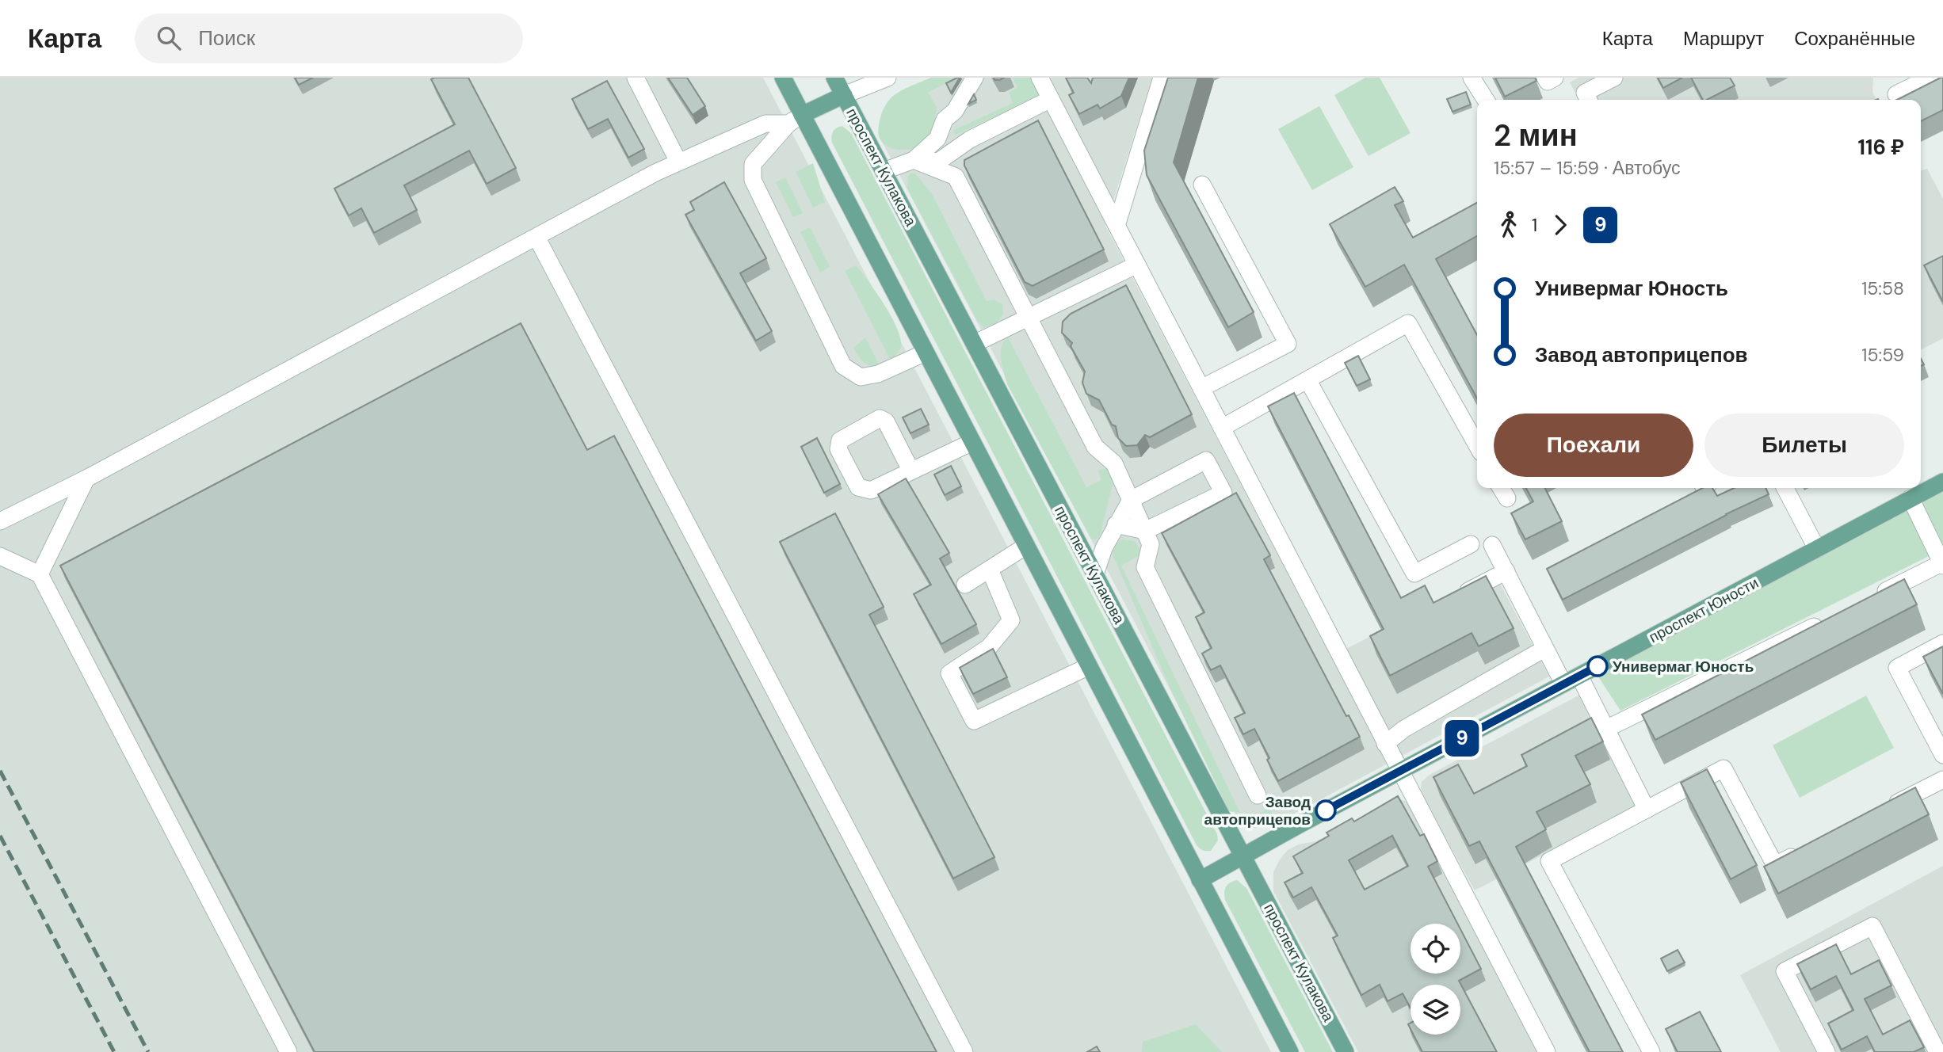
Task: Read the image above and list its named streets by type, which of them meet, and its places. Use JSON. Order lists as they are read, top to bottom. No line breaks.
{"streets":{"main road":["проспект Кулакова","проспект Юности"]},"crossings":[["проспект Кулакова","проспект Юности"]],"places":["Универмаг Юность","Завод автоприцепов"],"lines":["bus line 9"],"page":{"header":"Карта","search":"Поиск","nav":["Карта","Маршрут","Сохранённые"],"on_map":"9","heading":["2 мин","15:57 – 15:59 · Автобус","116 ₽"],"legs":["1","9"],"list":[{"name":"Универмаг Юность","value":"15:58"},{"name":"Завод автоприцепов","value":"15:59"}],"buttons":["Поехали","Билеты"]}}
